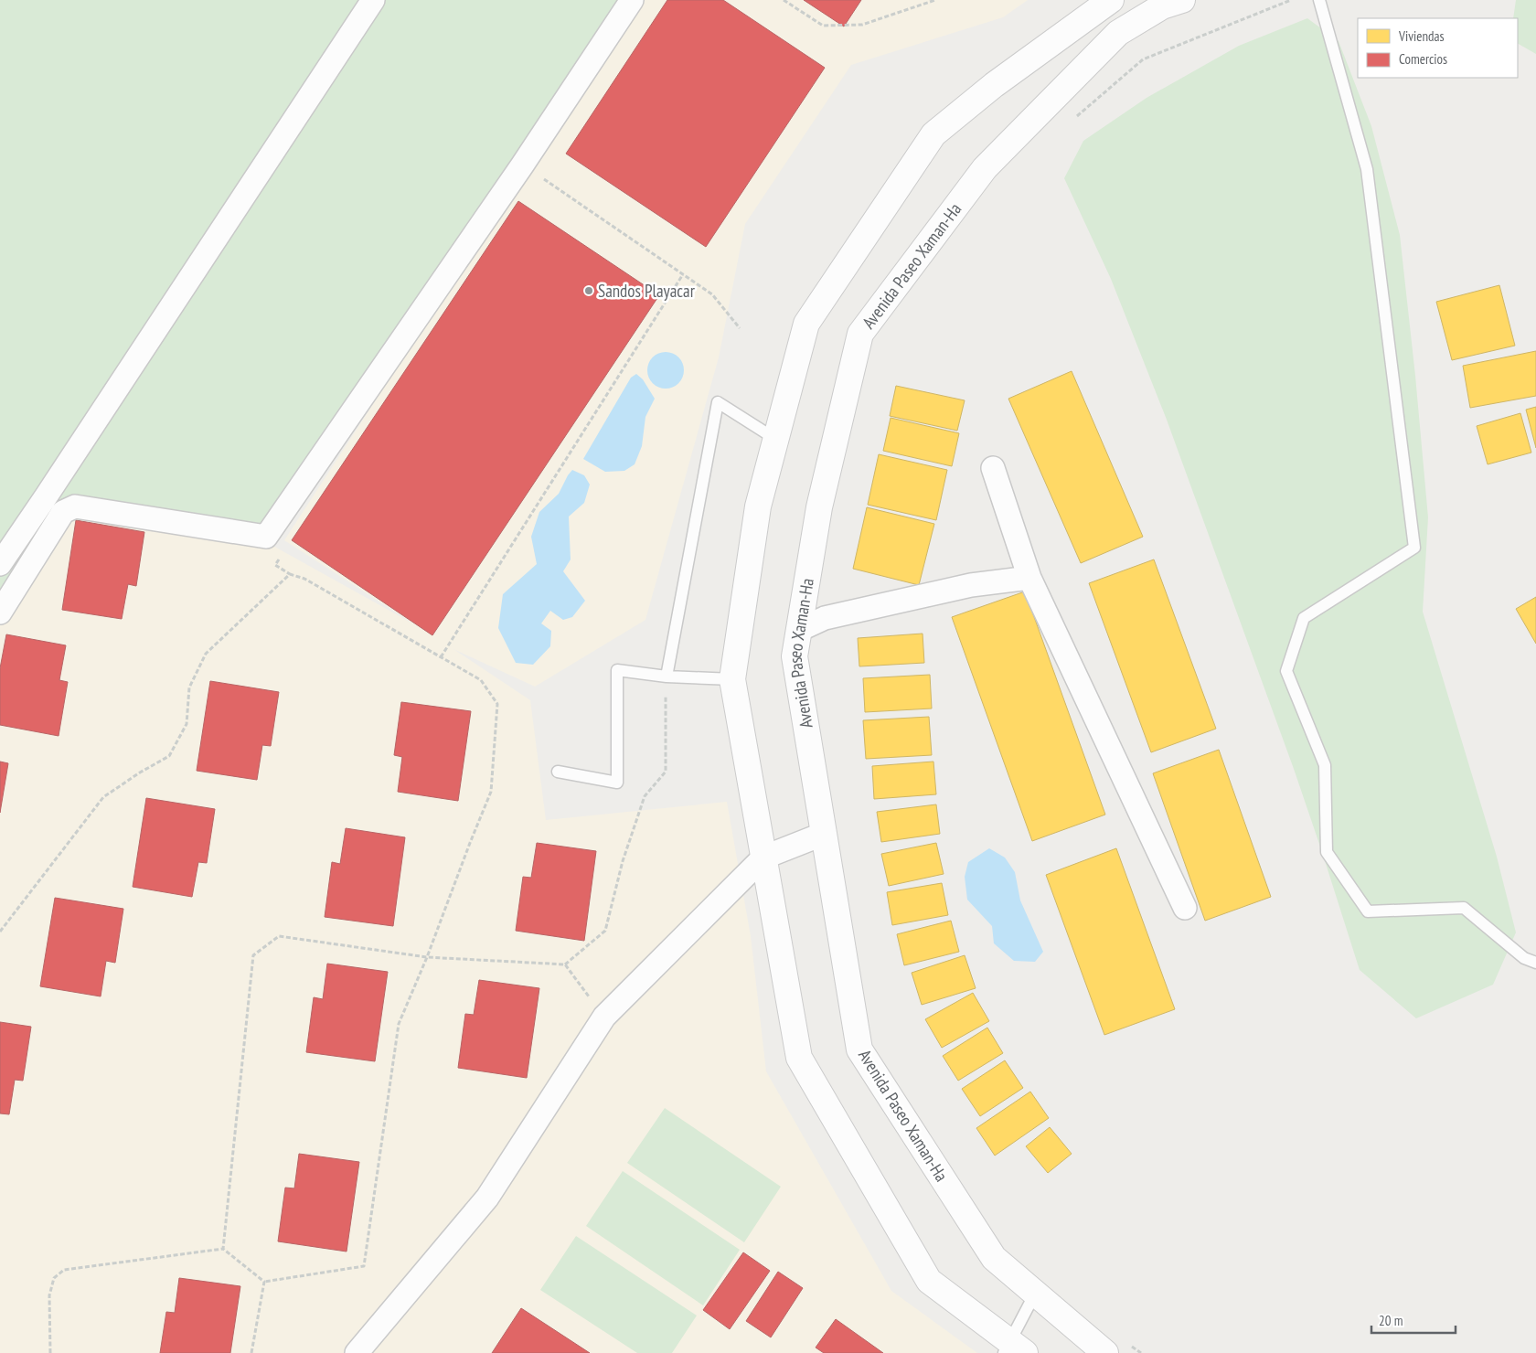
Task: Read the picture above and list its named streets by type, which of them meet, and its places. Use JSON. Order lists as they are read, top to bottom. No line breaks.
{"streets":{"main road":["Avenida Paseo Xaman-Ha"]},"places":["Sandos Playacar"],"legend":["Viviendas","Comercios"],"scale_bar":"20 m"}
